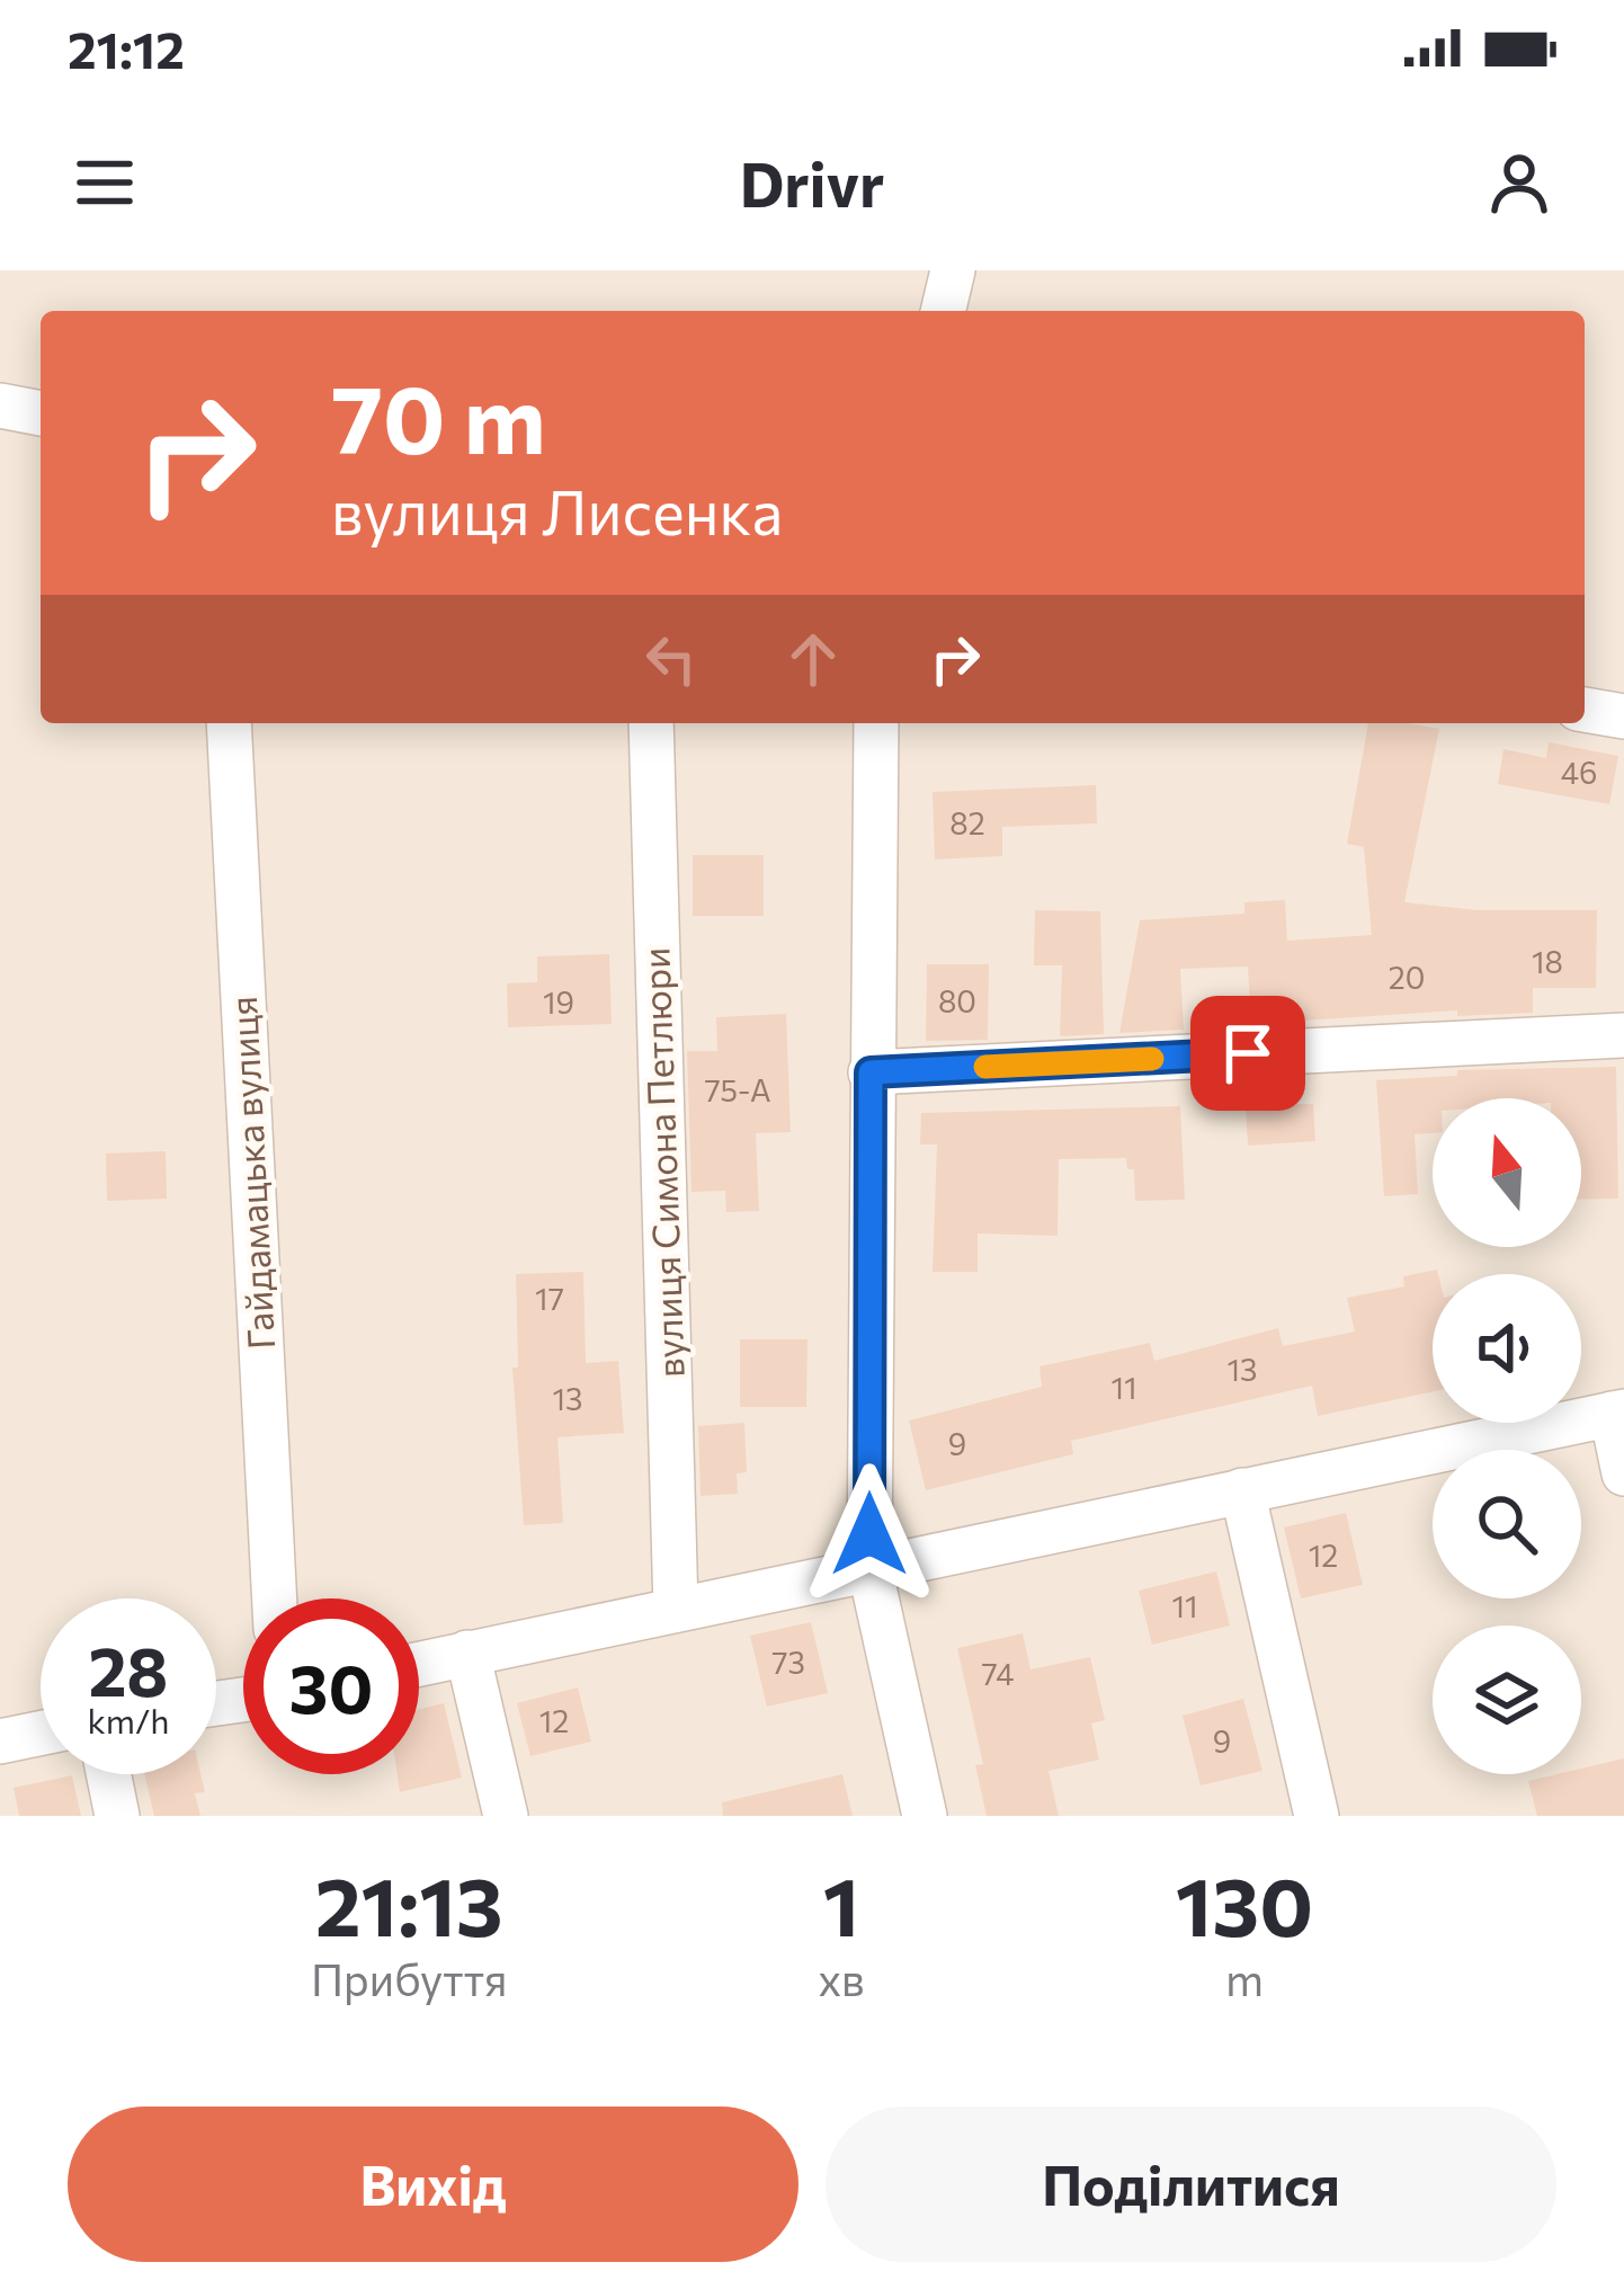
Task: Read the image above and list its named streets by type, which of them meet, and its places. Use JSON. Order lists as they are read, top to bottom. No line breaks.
{"streets":{"street":["вулиця Симона Петлюри","Гайдамацька вулиця"]},"house_numbers":["46","82","18","20","80","19","75-А","17","13","11","13","9","12","11","73","74","12","9"],"north":"top","page":{"status":"21:12","header":"Drivr","turn":["70 m","вулиця Лисенка"],"speed":"28 km/h","limit":"30","eta":["21:13","Прибуття","1","хв","130","m"],"buttons":["Вихід","Поділитися"]}}
